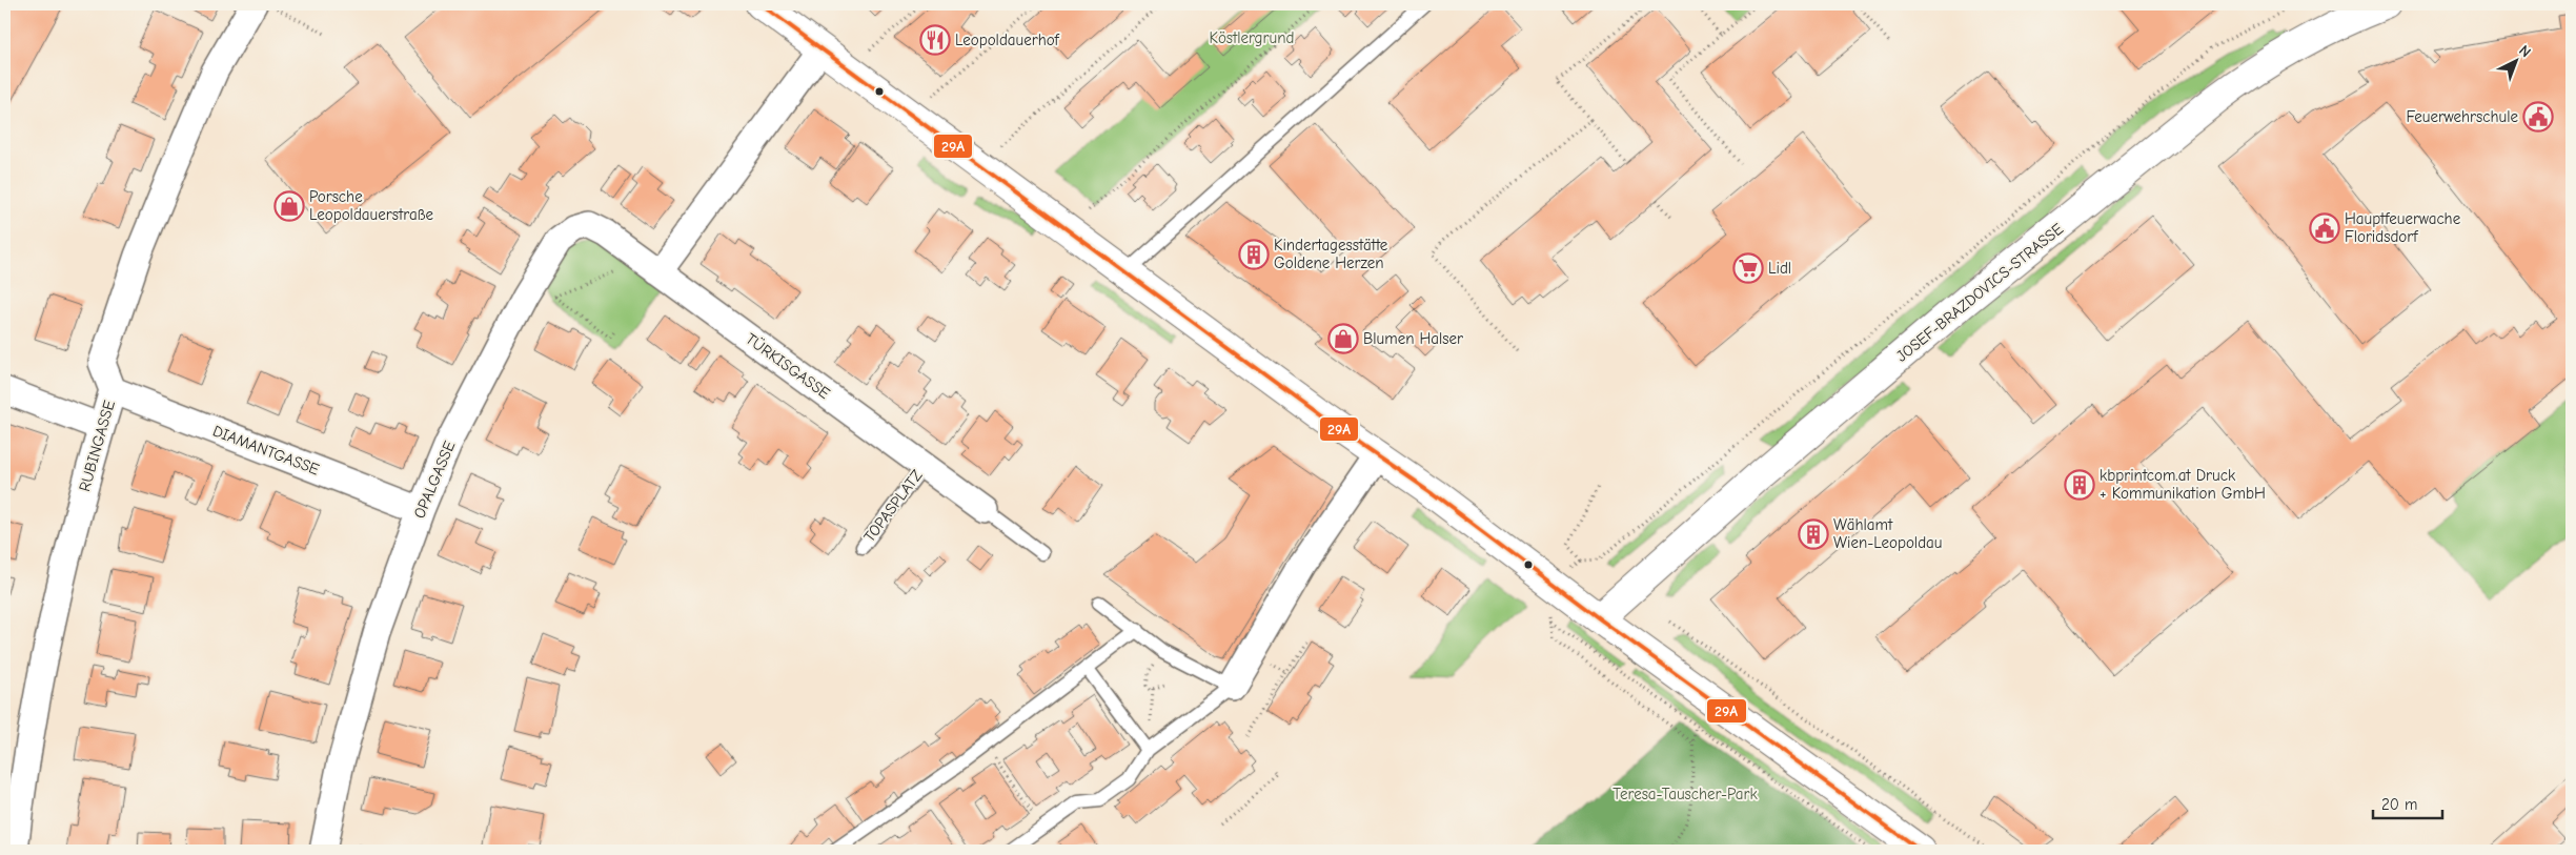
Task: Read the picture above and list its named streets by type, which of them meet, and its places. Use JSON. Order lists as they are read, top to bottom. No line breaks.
{"streets":{"main road":["JOSEF-BRAZDOVICS-STRASSE"],"street":["TÜRKISGASSE","RUBINGASSE","DIAMANTGASSE","OPALGASSE","TOPASPLATZ"]},"crossings":[["TÜRKISGASSE","OPALGASSE"],["TÜRKISGASSE","TOPASPLATZ"],["RUBINGASSE","DIAMANTGASSE"],["DIAMANTGASSE","OPALGASSE"]],"parks":["Köstlergrund","Teresa-Tauscher-Park"],"places":{"restaurant":["Leopoldauerhof"],"public building":["Feuerwehrschule","Hauptfeuerwache Floridsdorf"],"shop":["Porsche Leopoldauerstraße","Blumen Halser"],"building":["Kindertagesstätte Goldene Herzen","kbprintcom.at Druck + Kommunikation GmbH","Wählamt Wien-Leopoldau"],"supermarket":["Lidl"]},"lines":["transit line 29A"],"scale_bar":"20 m","north":"top right"}
